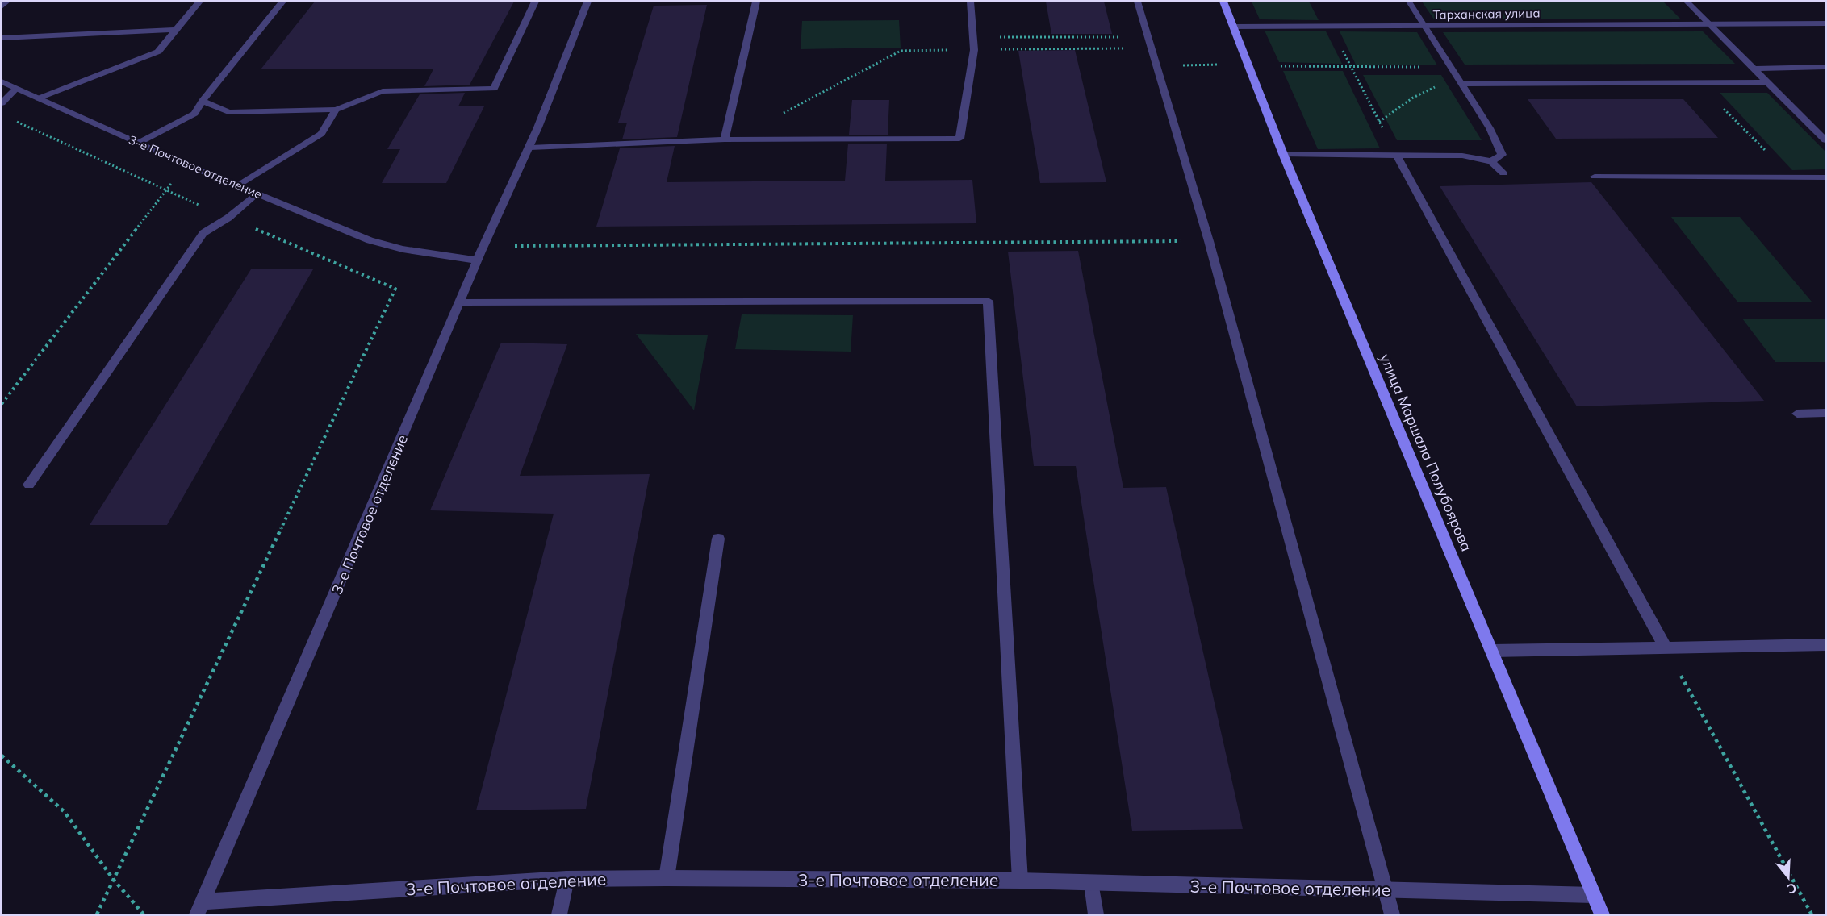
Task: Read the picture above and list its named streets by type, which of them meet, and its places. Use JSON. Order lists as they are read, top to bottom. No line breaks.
{"streets":{"street":["Тарханская улица","3-е Почтовое отделение","улица Маршала Полубоярова"]},"crossings":[["Тарханская улица","улица Маршала Полубоярова"],["3-е Почтовое отделение","улица Маршала Полубоярова"]],"north":"bottom"}
